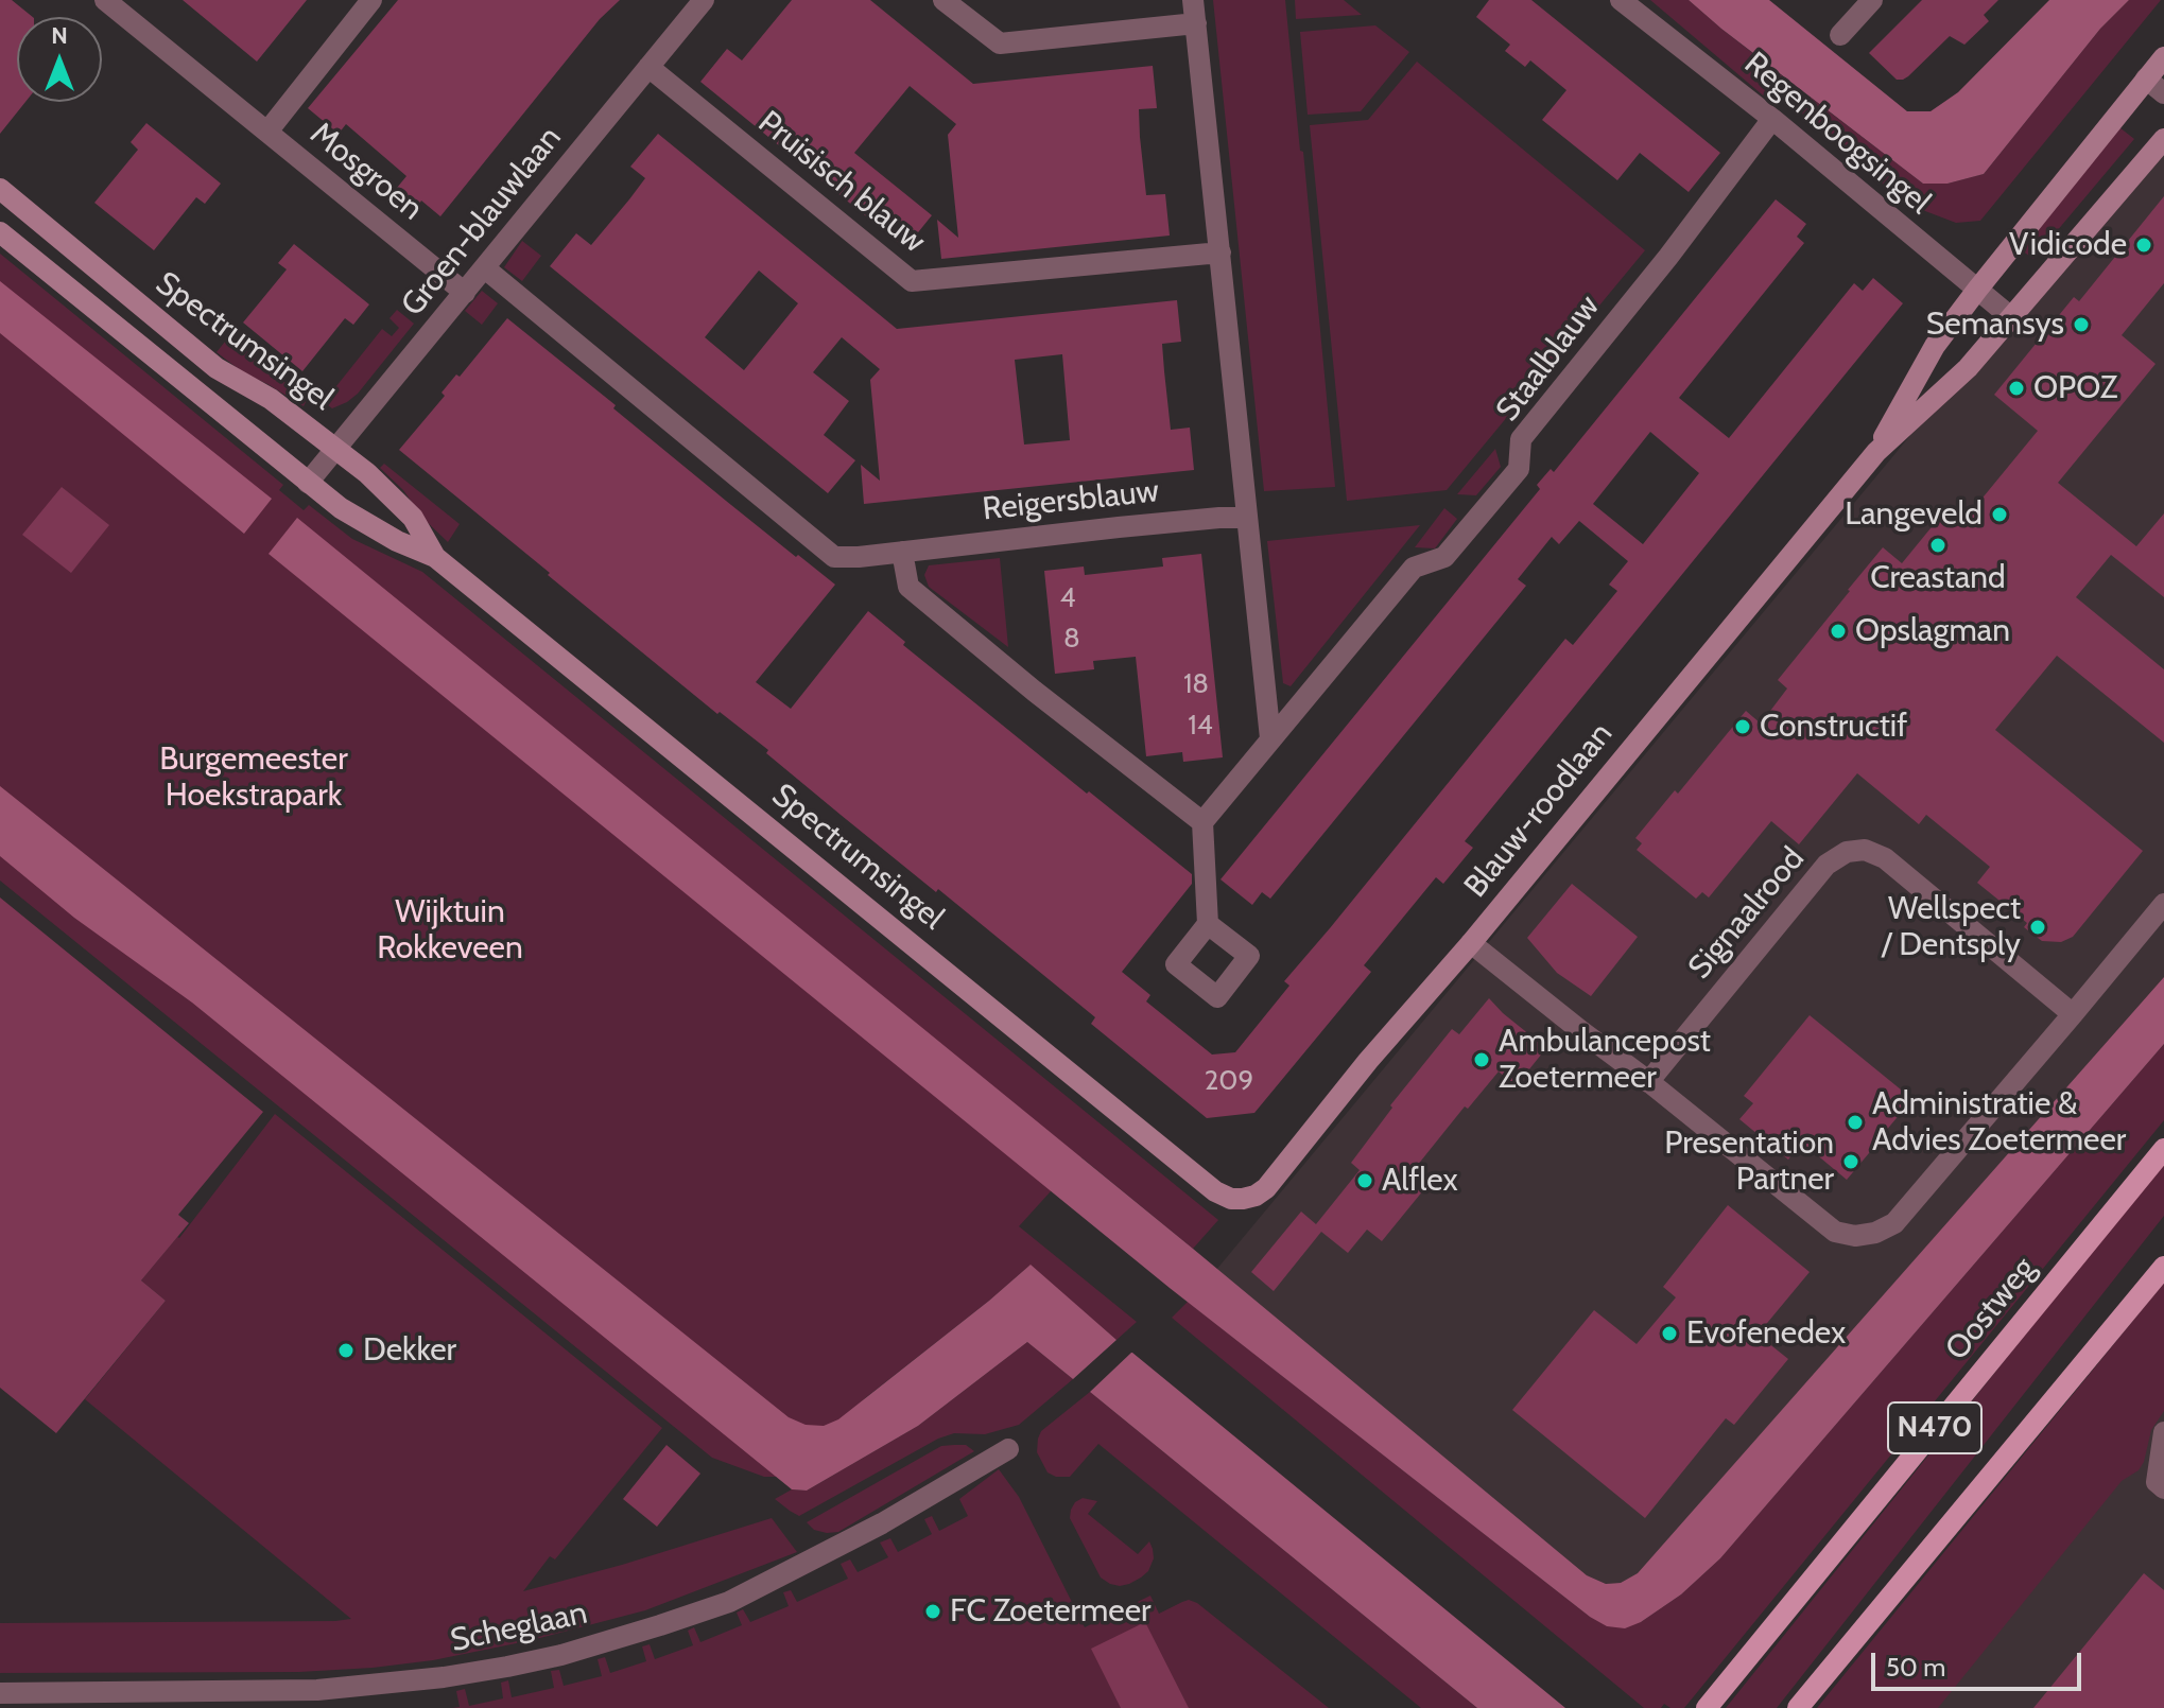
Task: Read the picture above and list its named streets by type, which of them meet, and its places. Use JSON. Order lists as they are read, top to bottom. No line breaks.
{"streets":{"main road":["Oostweg","N470"],"street":["Regenboogsingel","Mosgroen","Pruisisch blauw","Groen-blauwlaan","Spectrumsingel","Staalblauw","Reigersblauw","Blauw-roodlaan","Signaalrood","Scheglaan"]},"crossings":[["Regenboogsingel","Staalblauw"],["Regenboogsingel","Blauw-roodlaan"],["Mosgroen","Groen-blauwlaan"],["Pruisisch blauw","Groen-blauwlaan"],["Groen-blauwlaan","Spectrumsingel"],["Groen-blauwlaan","Reigersblauw"],["Spectrumsingel","Blauw-roodlaan"]],"parks":["Burgemeester Hoekstrapark","Wijktuin Rokkeveen"],"places":["Vidicode","Semansys","OPOZ","Langeveld","Creastand","Opslagman","Constructif","Wellspect / Dentsply","Ambulancepost Zoetermeer","Administratie & Advies Zoetermeer","Presentation Partner","Alflex","Evofenedex","Dekker","FC Zoetermeer"],"house_numbers":["4","8","18","14","209"],"scale_bar":"50 m","north":"top"}
